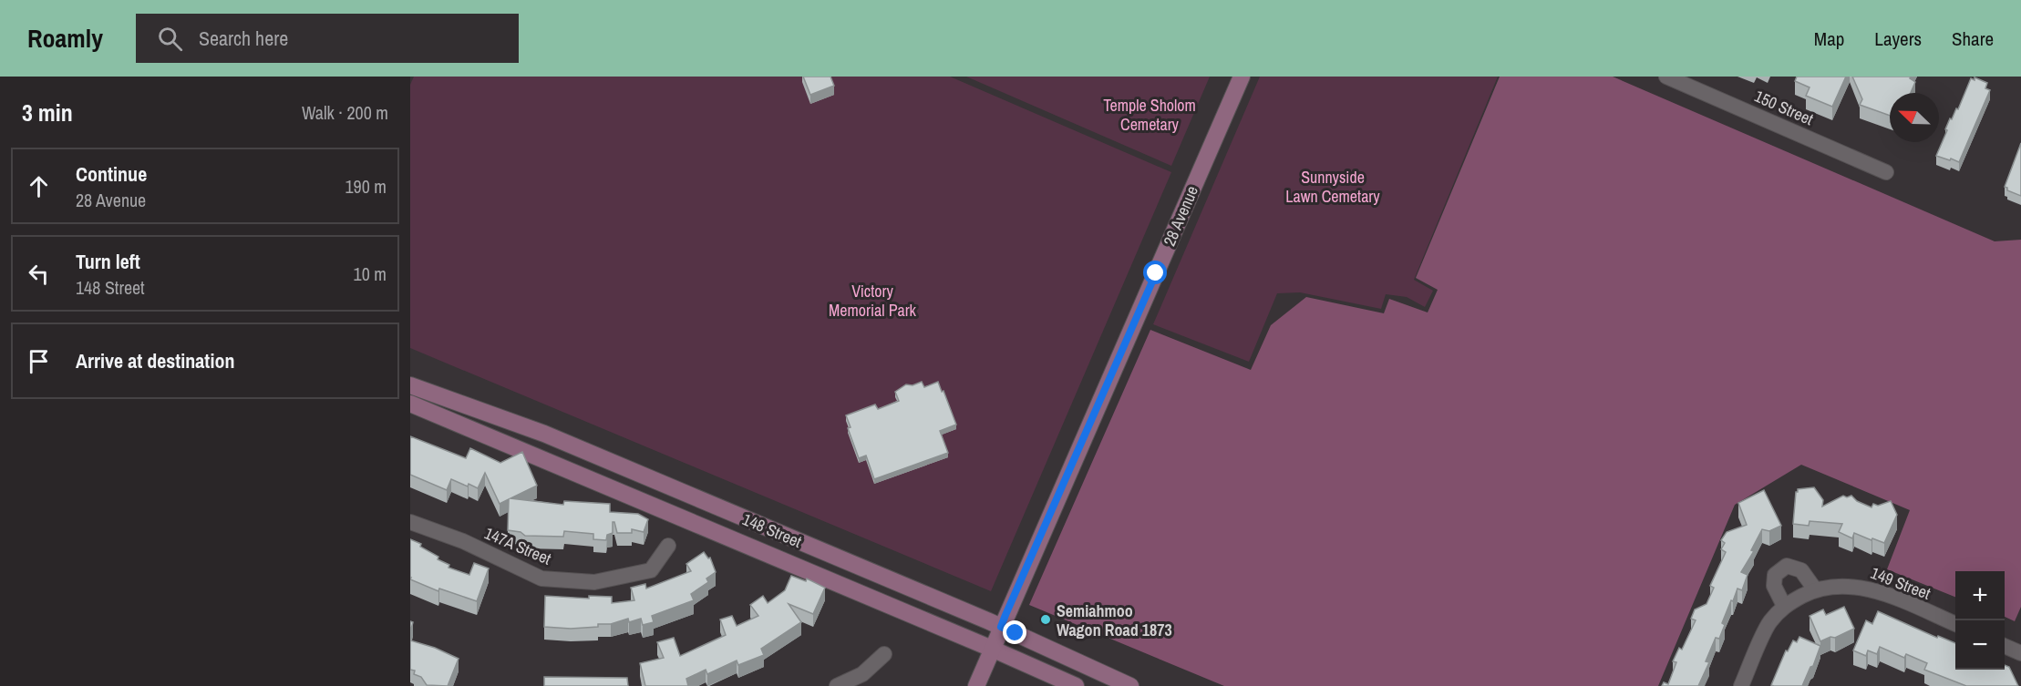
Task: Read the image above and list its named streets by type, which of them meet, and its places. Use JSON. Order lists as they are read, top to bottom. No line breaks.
{"streets":{"main road":["28 Avenue","148 Street"],"street":["150 Street","147A Street","149 Street"]},"crossings":[["28 Avenue","148 Street"]],"parks":["Temple Sholom Cemetary","Sunnyside Lawn Cemetary","Victory Memorial Park"],"places":["Semiahmoo Wagon Road 1873"],"north":"top left","page":{"header":"Roamly","search":"Search here","nav":["Map","Layers","Share"],"heading":["3 min","Walk · 200 m"],"list":[["Continue","28 Avenue","190 m"],["Turn left","148 Street","10 m"],"Arrive at destination"],"map_buttons":["+","−"]}}
